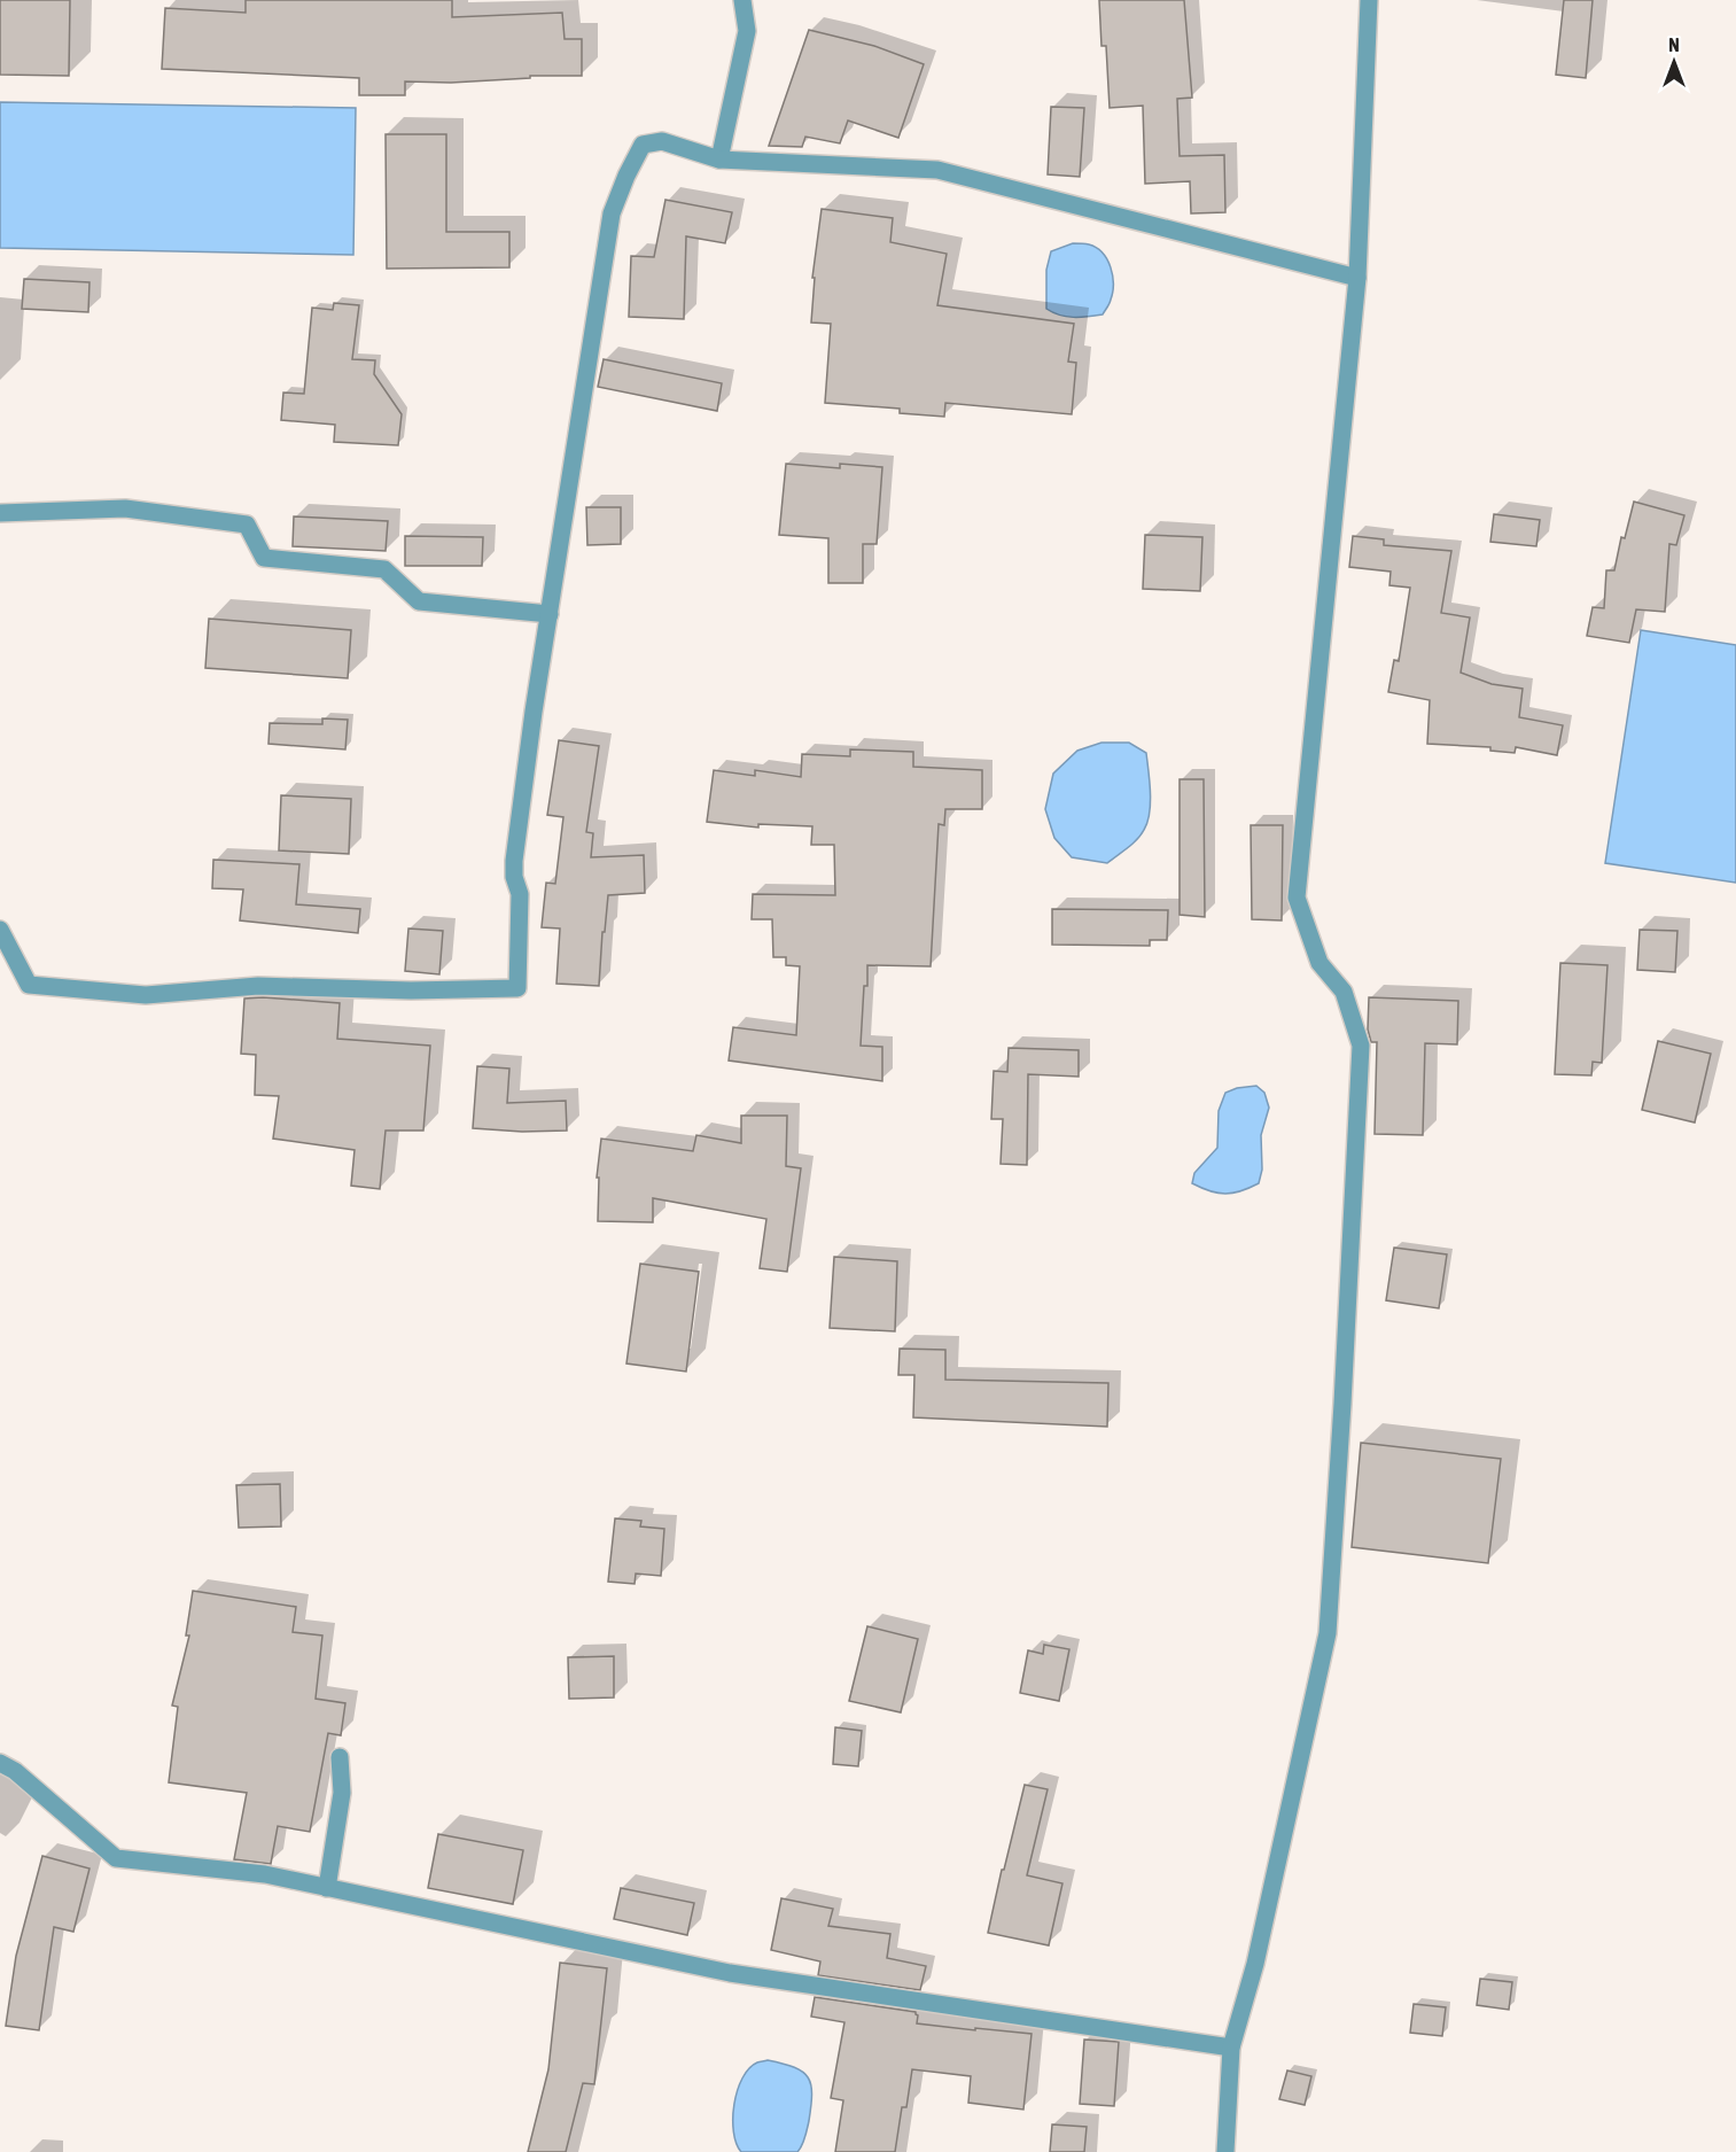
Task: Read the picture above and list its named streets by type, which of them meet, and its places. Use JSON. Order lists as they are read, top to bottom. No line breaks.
{"north":"top"}
